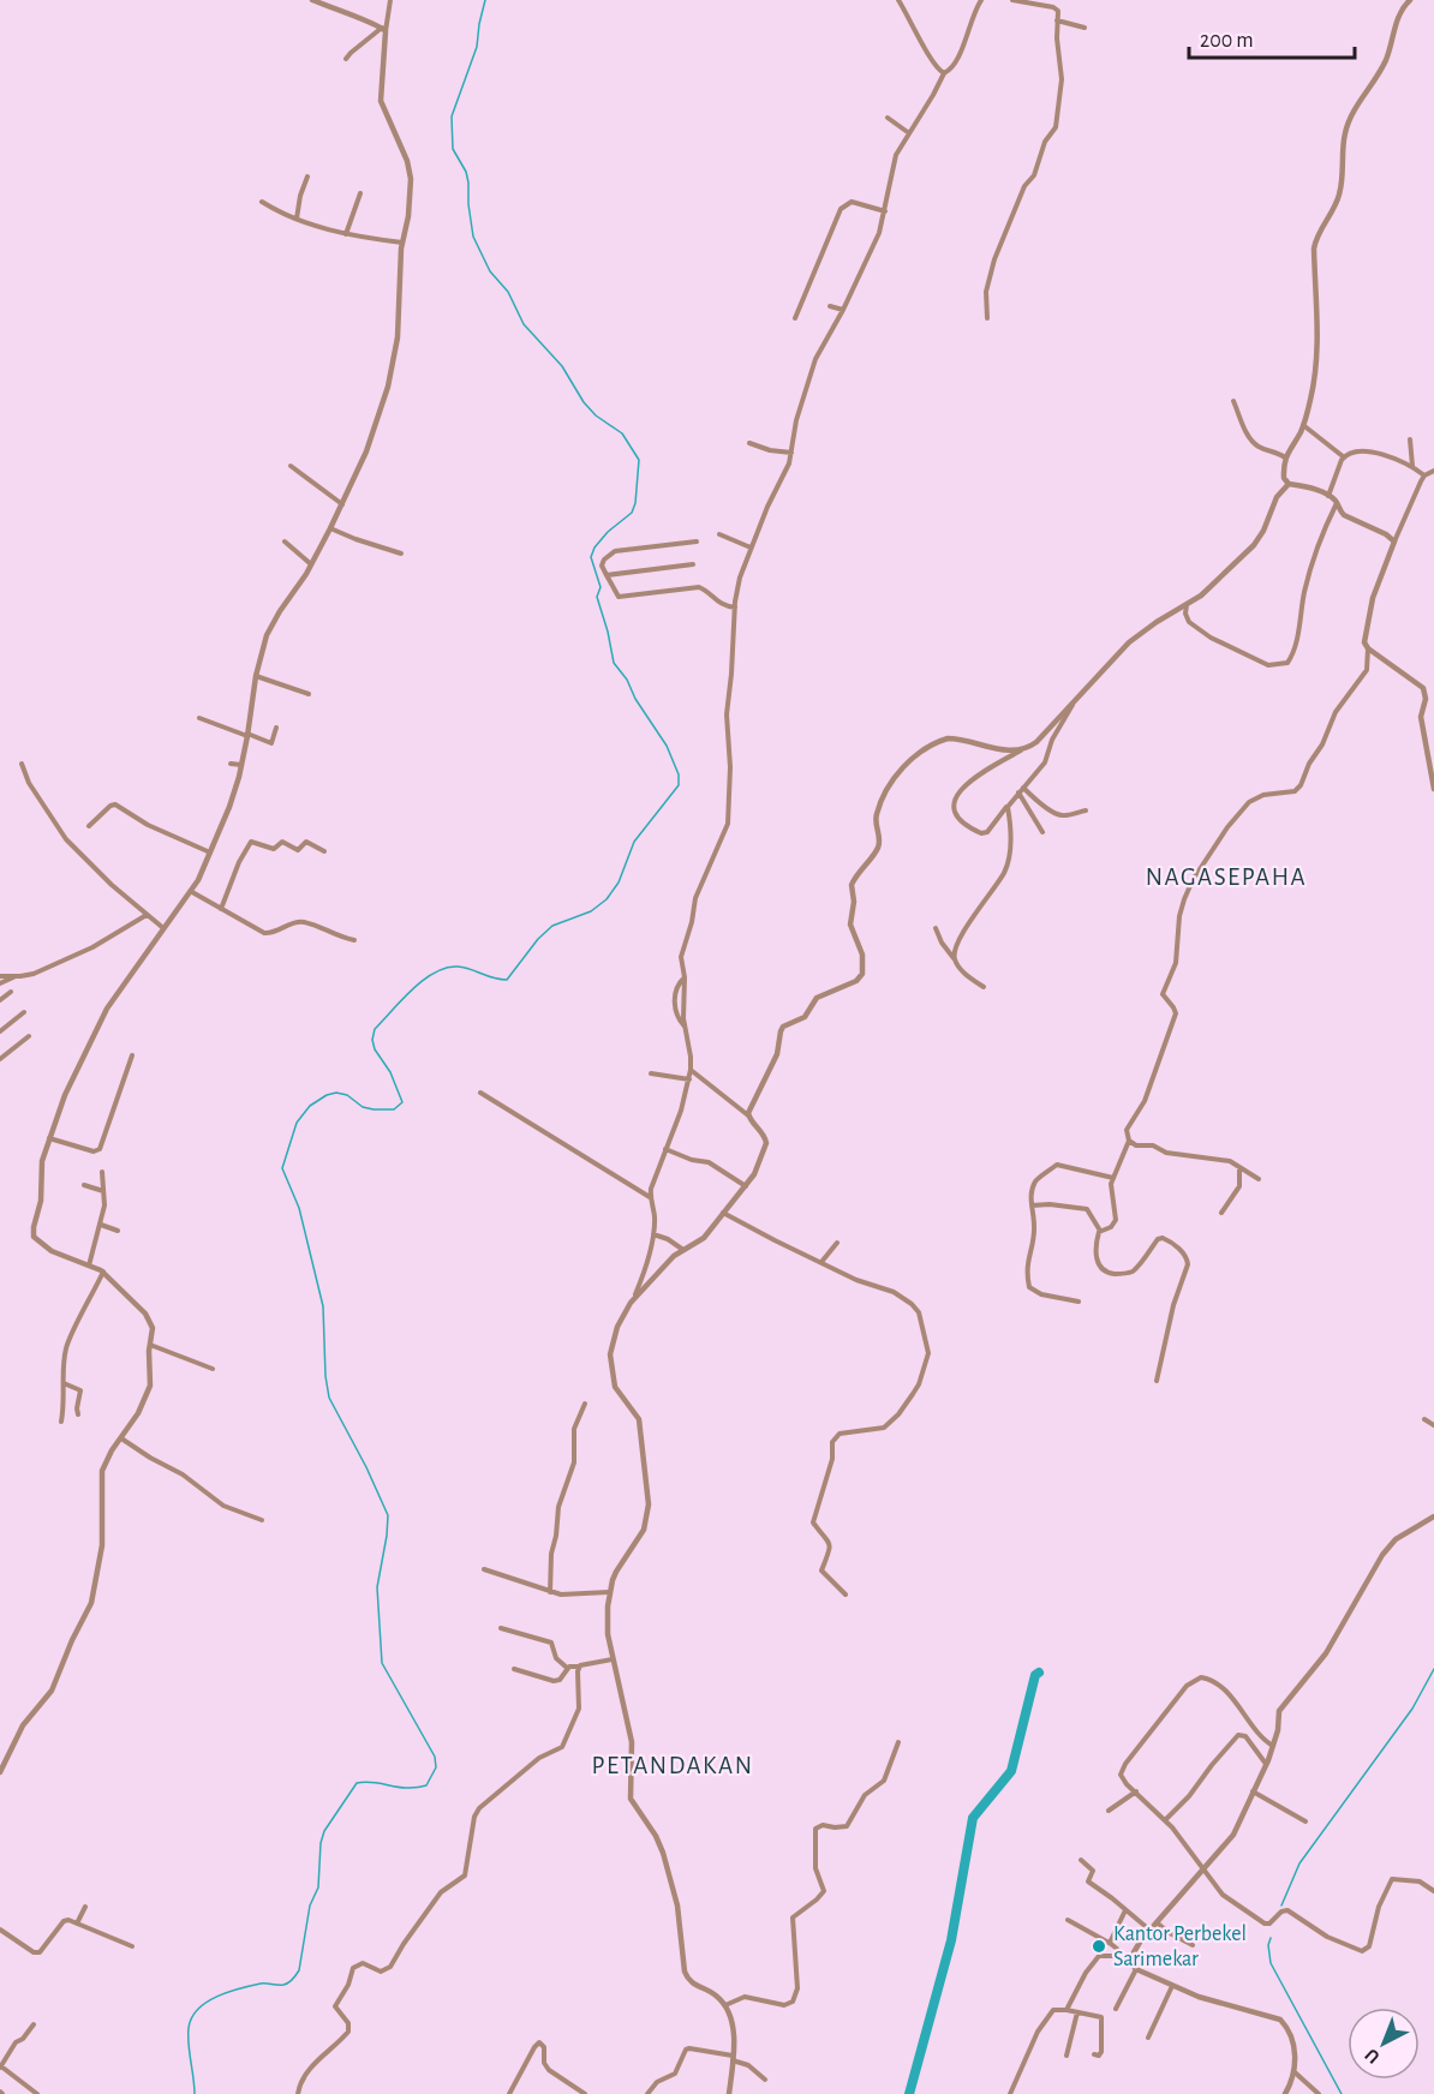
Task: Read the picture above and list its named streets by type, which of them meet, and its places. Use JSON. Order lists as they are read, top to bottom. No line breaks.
{"districts":["NAGASEPAHA","PETANDAKAN"],"places":["Kantor Perbekel Sarimekar"],"scale_bar":"200 m","north":"bottom left"}
